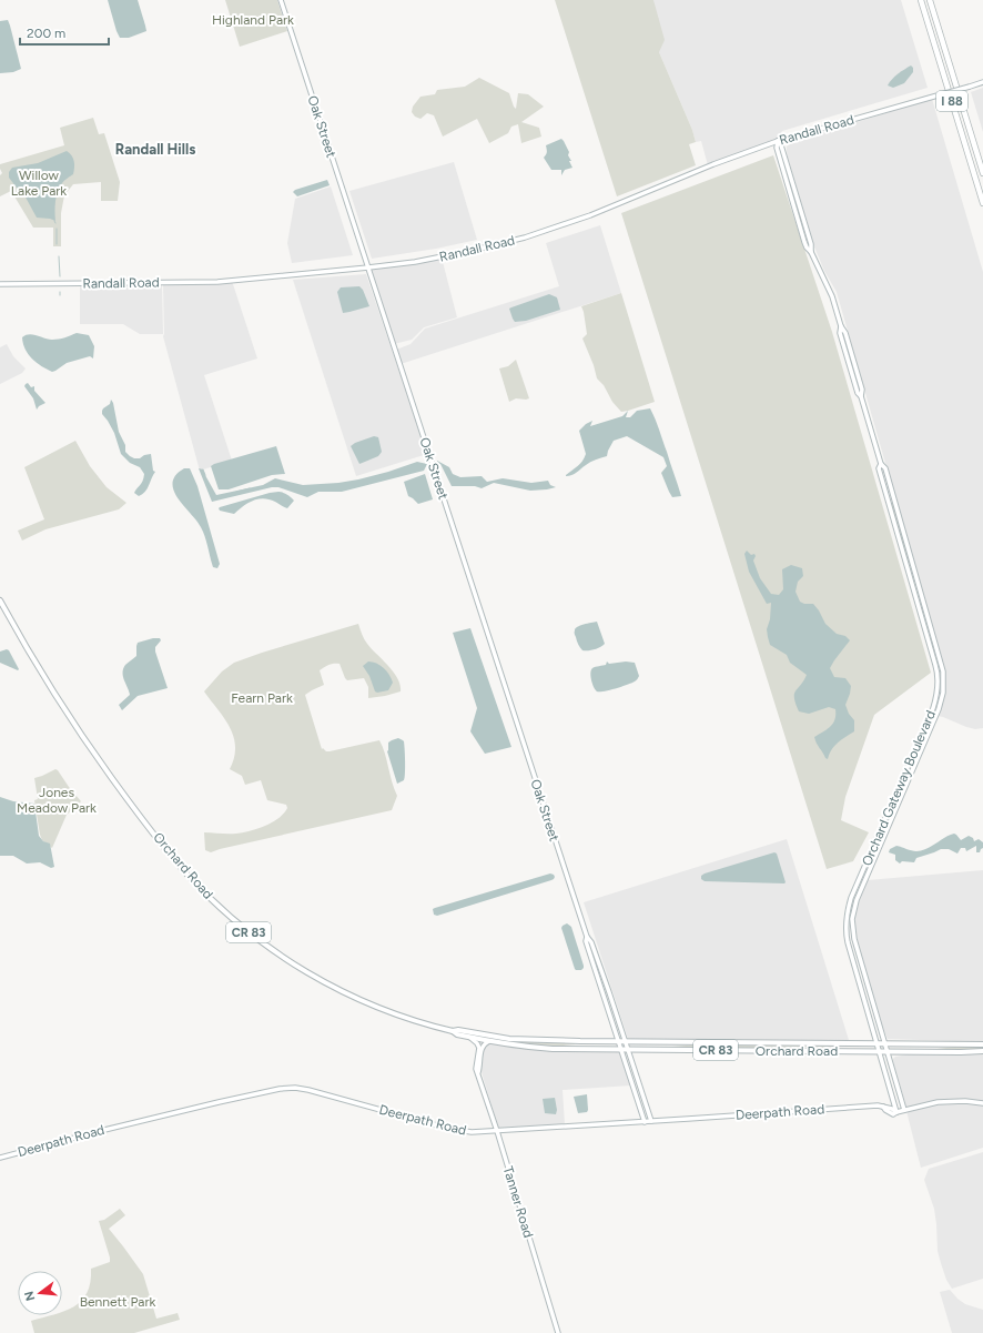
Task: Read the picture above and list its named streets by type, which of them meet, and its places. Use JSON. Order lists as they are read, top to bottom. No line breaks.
{"streets":{"highway":["I 88"],"main road":["Orchard Road","CR 83"],"street":["Oak Street","Randall Road","Orchard Gateway Boulevard","Deerpath Road","Tanner Road"]},"crossings":[["Oak Street","Randall Road"],["Oak Street","Orchard Road"],["Oak Street","Deerpath Road"],["Randall Road","Orchard Gateway Boulevard"],["Orchard Gateway Boulevard","Orchard Road"],["Orchard Gateway Boulevard","Deerpath Road"],["Orchard Road","Tanner Road"],["Deerpath Road","Tanner Road"]],"districts":["Randall Hills"],"parks":["Highland Park","Willow Lake Park","Fearn Park","Jones Meadow Park","Bennett Park"],"scale_bar":"200 m","north":"left"}
